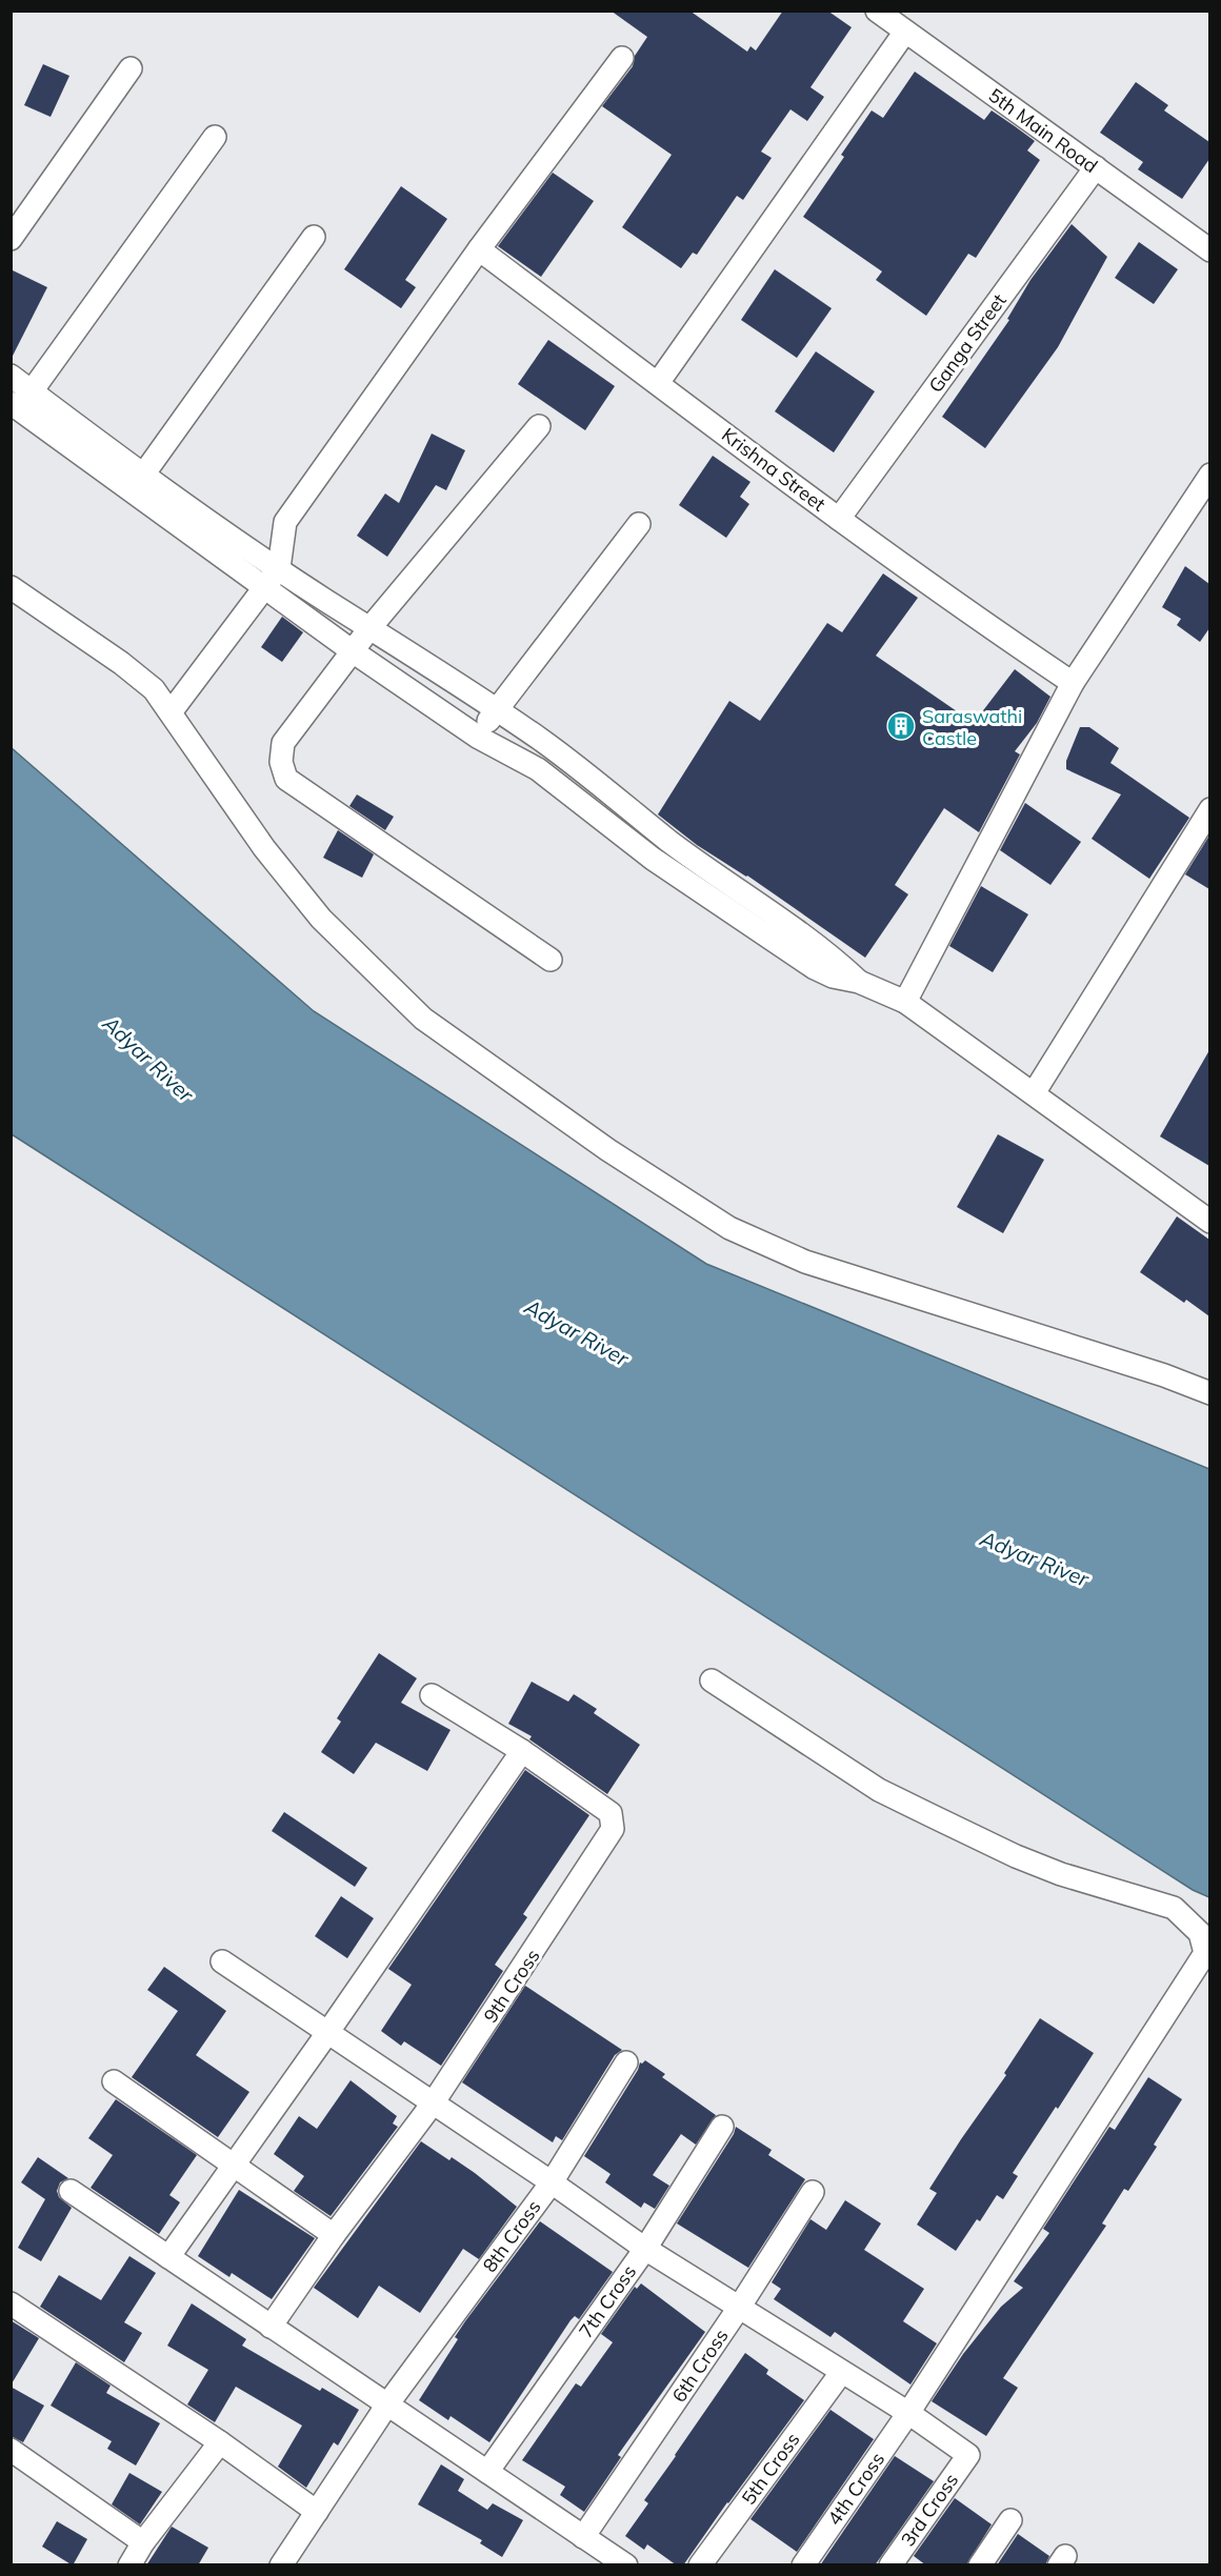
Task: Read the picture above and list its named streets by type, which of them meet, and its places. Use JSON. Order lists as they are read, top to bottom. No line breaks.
{"streets":{"street":["5th Main Road","Ganga Street","Krishna Street","9th Cross","8th Cross","7th Cross","6th Cross","5th Cross","4th Cross","3rd Cross"]},"crossings":[["5th Main Road","Ganga Street"],["Ganga Street","Krishna Street"],["4th Cross","3rd Cross"]],"water":["Adyar River"],"places":{"building":["Saraswathi Castle"]}}
